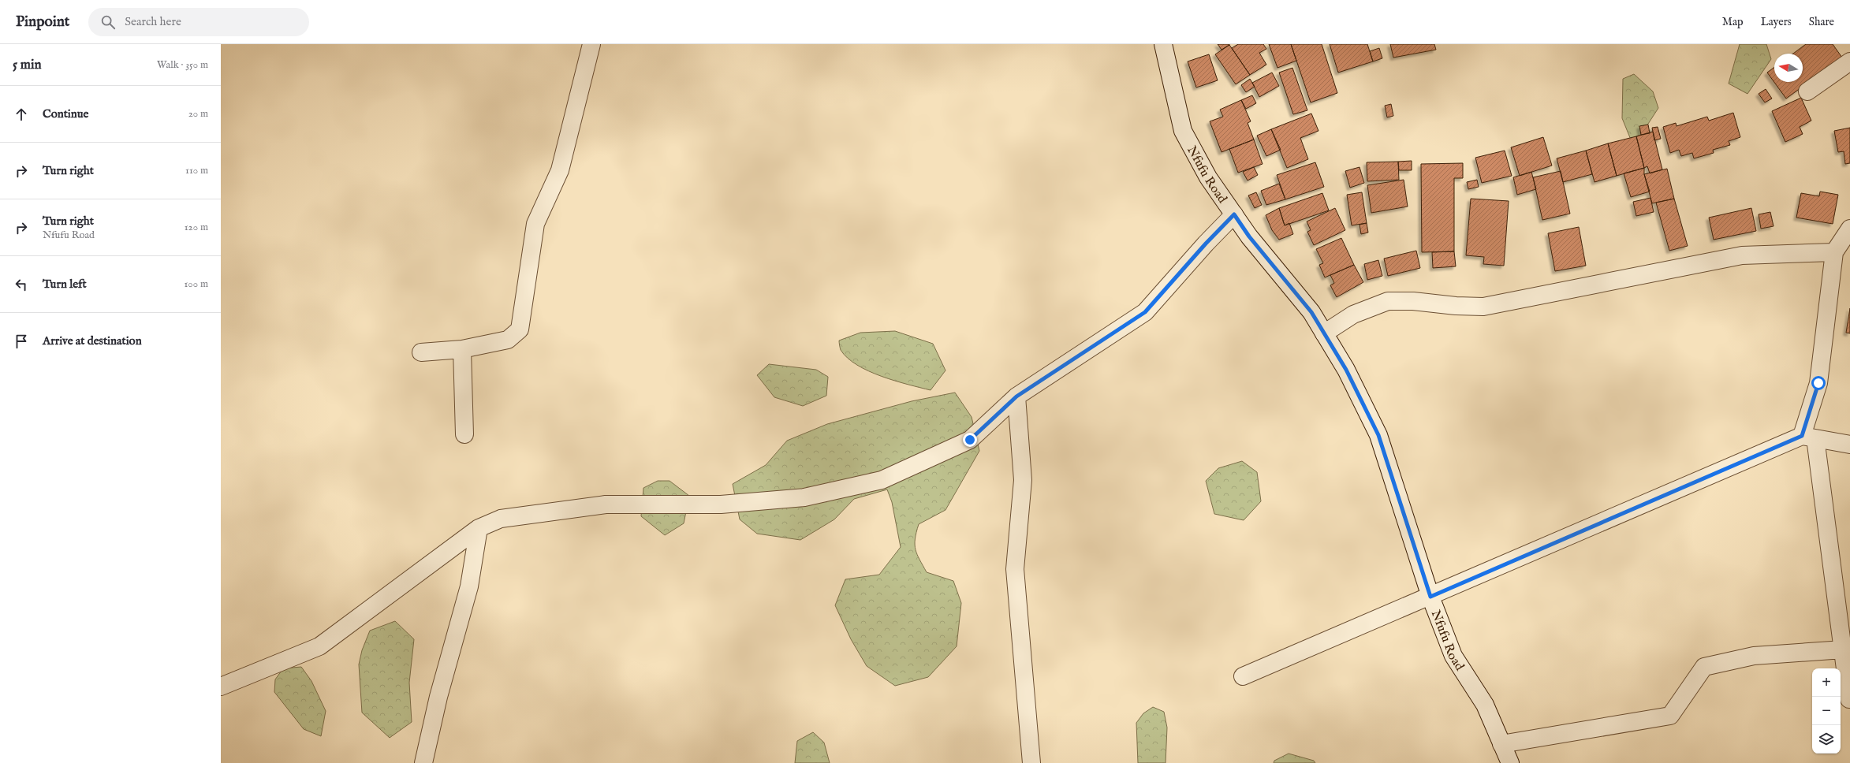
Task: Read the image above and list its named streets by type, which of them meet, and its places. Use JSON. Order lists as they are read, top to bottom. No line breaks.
{"streets":{"street":["Nfufu Road"]},"north":"left","page":{"header":"Pinpoint","search":"Search here","nav":["Map","Layers","Share"],"heading":["5 min","Walk · 350 m"],"list":[["Continue","20 m"],["Turn right","110 m"],["Turn right","Nfufu Road","120 m"],["Turn left","100 m"],"Arrive at destination"],"map_buttons":["+","−"]}}
